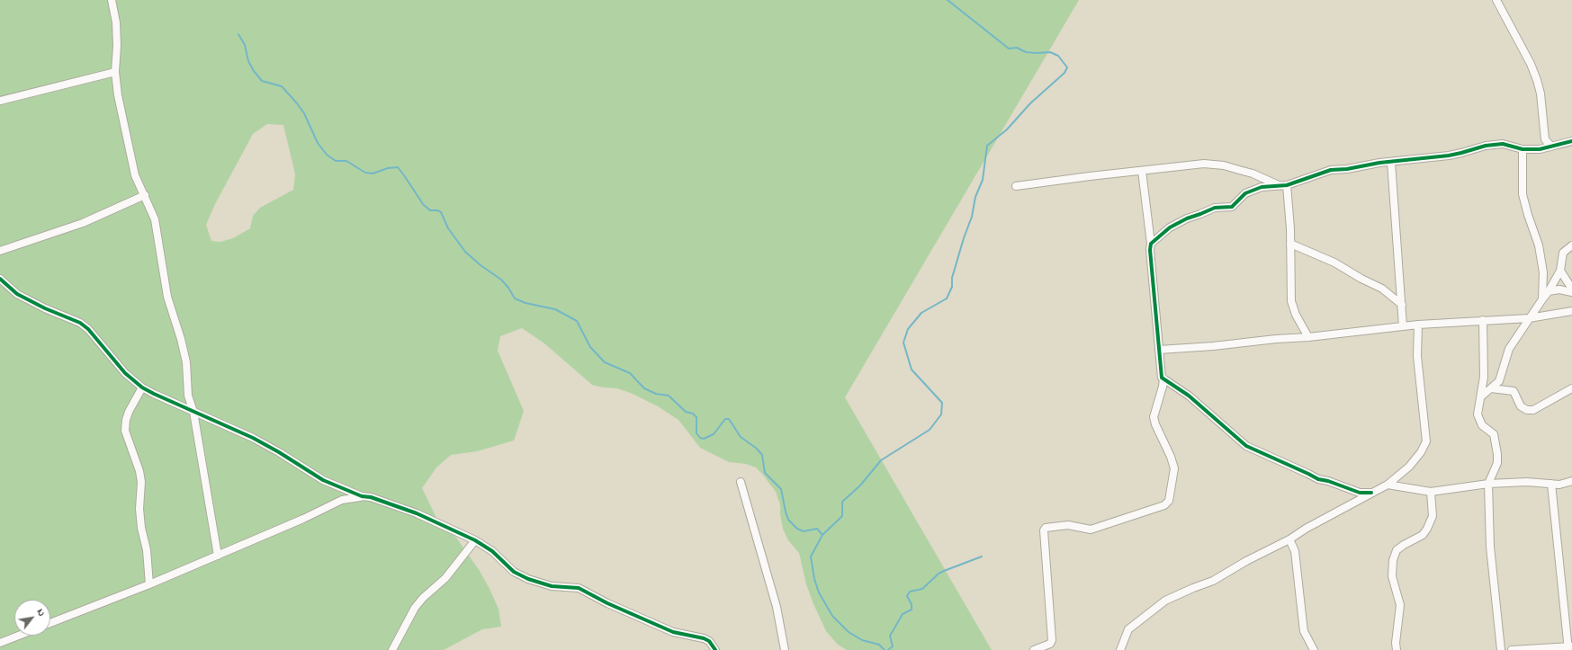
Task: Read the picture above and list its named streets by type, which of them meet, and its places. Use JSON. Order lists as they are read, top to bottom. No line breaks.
{"north":"top right"}
